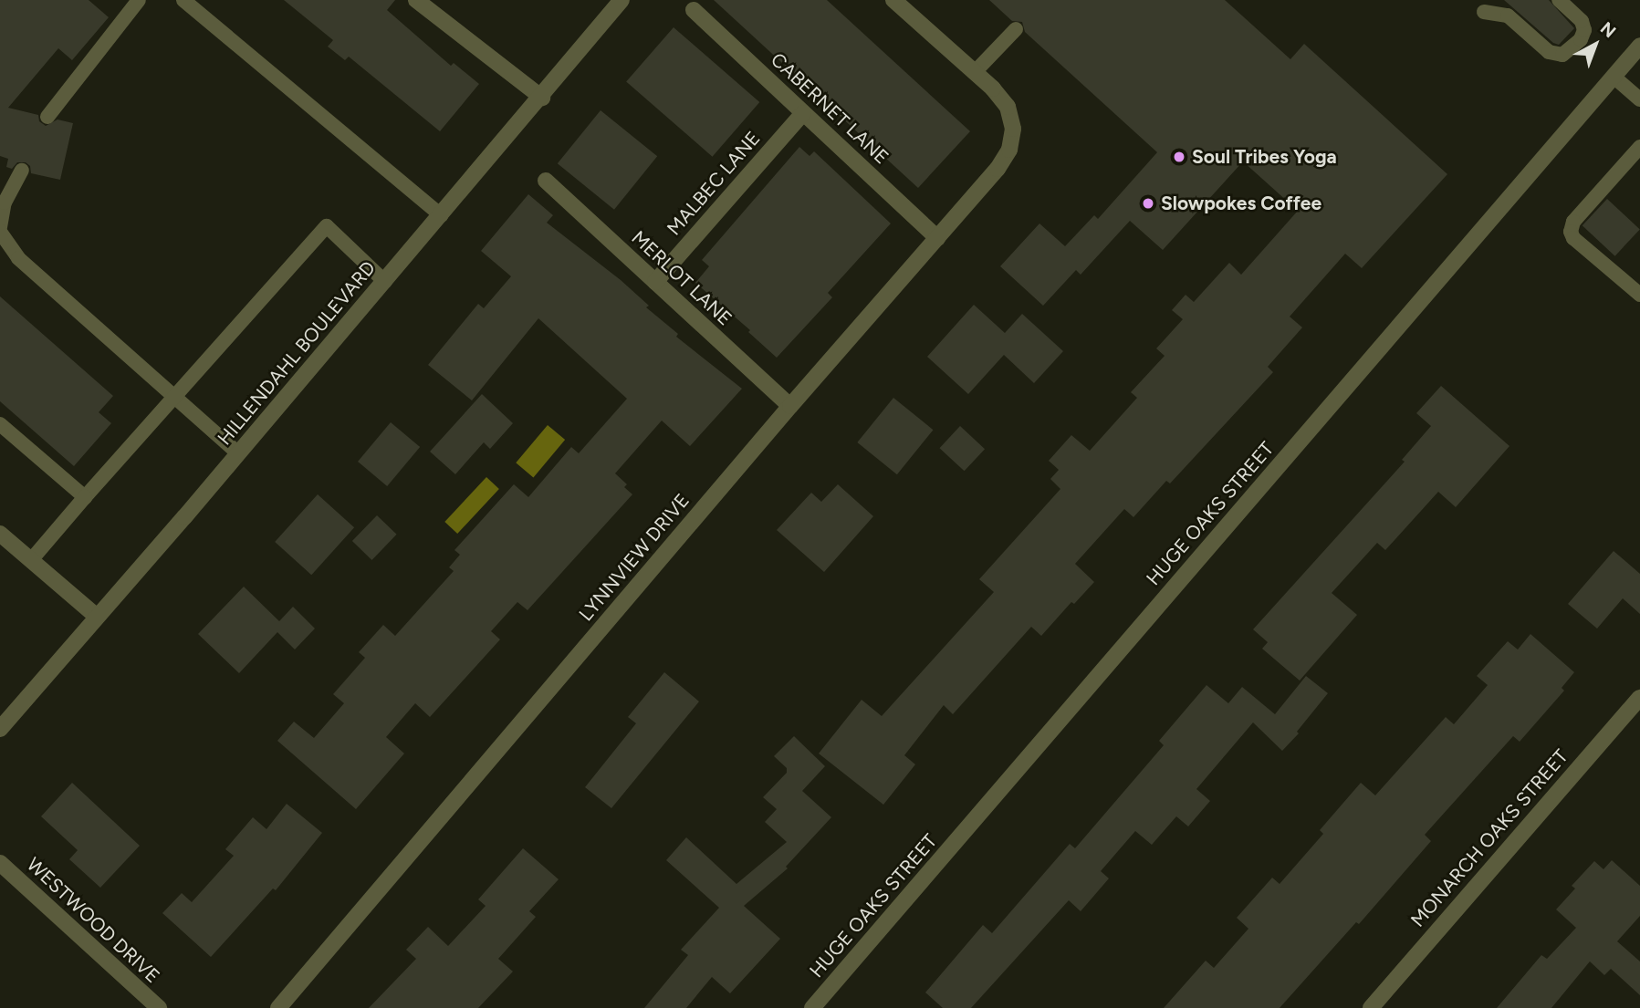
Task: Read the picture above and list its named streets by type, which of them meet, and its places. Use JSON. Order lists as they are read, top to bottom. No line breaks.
{"streets":{"street":["CABERNET LANE","MALBEC LANE","MERLOT LANE","HILLENDAHL BOULEVARD","HUGE OAKS STREET","LYNNVIEW DRIVE","MONARCH OAKS STREET","WESTWOOD DRIVE"]},"crossings":[["CABERNET LANE","MALBEC LANE"],["CABERNET LANE","LYNNVIEW DRIVE"],["MALBEC LANE","MERLOT LANE"],["MERLOT LANE","LYNNVIEW DRIVE"]],"places":["Soul Tribes Yoga","Slowpokes Coffee"],"north":"top right"}
